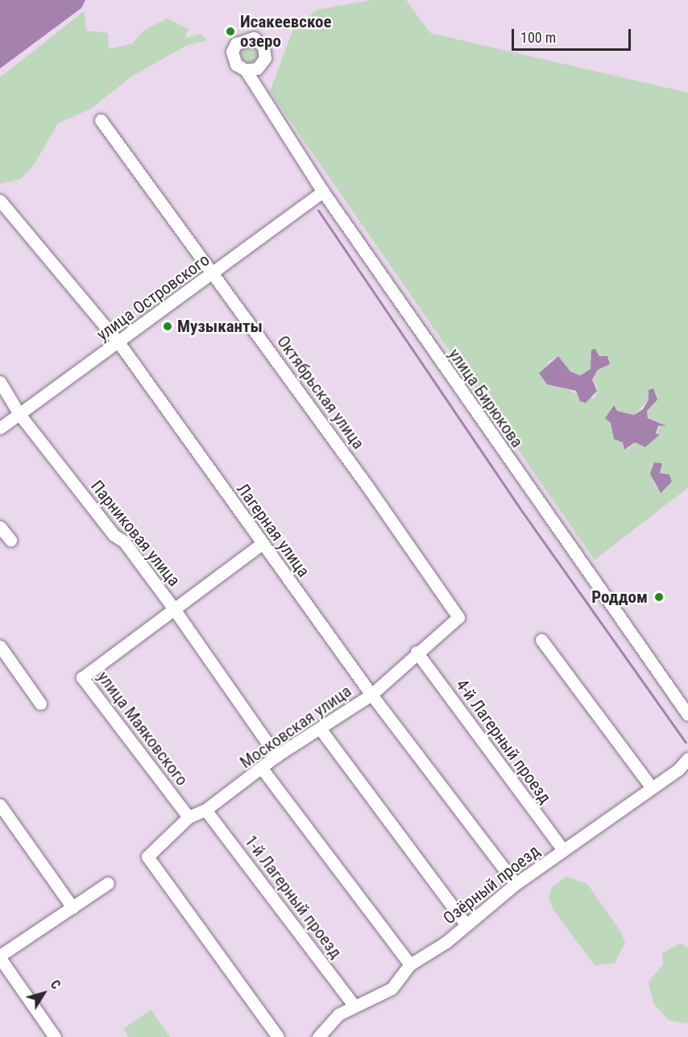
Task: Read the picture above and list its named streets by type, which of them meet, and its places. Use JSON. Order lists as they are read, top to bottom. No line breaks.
{"streets":{"street":["улица Островского","Октябрьская улица","улица Бирюкова","Лагерная улица","Парниковая улица","Московская улица","улица Маяковского","4-й Лагерный проезд","Озёрный проезд","1-й Лагерный проезд"]},"crossings":[["улица Островского","Октябрьская улица"],["улица Островского","улица Бирюкова"],["улица Островского","Лагерная улица"],["улица Островского","Парниковая улица"],["Октябрьская улица","Московская улица"],["Лагерная улица","Московская улица"],["Лагерная улица","улица Маяковского"],["Лагерная улица","Озёрный проезд"],["Парниковая улица","Московская улица"],["Парниковая улица","улица Маяковского"],["Московская улица","улица Маяковского"],["Московская улица","4-й Лагерный проезд"],["Московская улица","1-й Лагерный проезд"],["4-й Лагерный проезд","Озёрный проезд"],["Озёрный проезд","1-й Лагерный проезд"]],"places":["Исакеевское озеро","Музыканты","Роддом"],"scale_bar":"100 m","north":"top right"}
